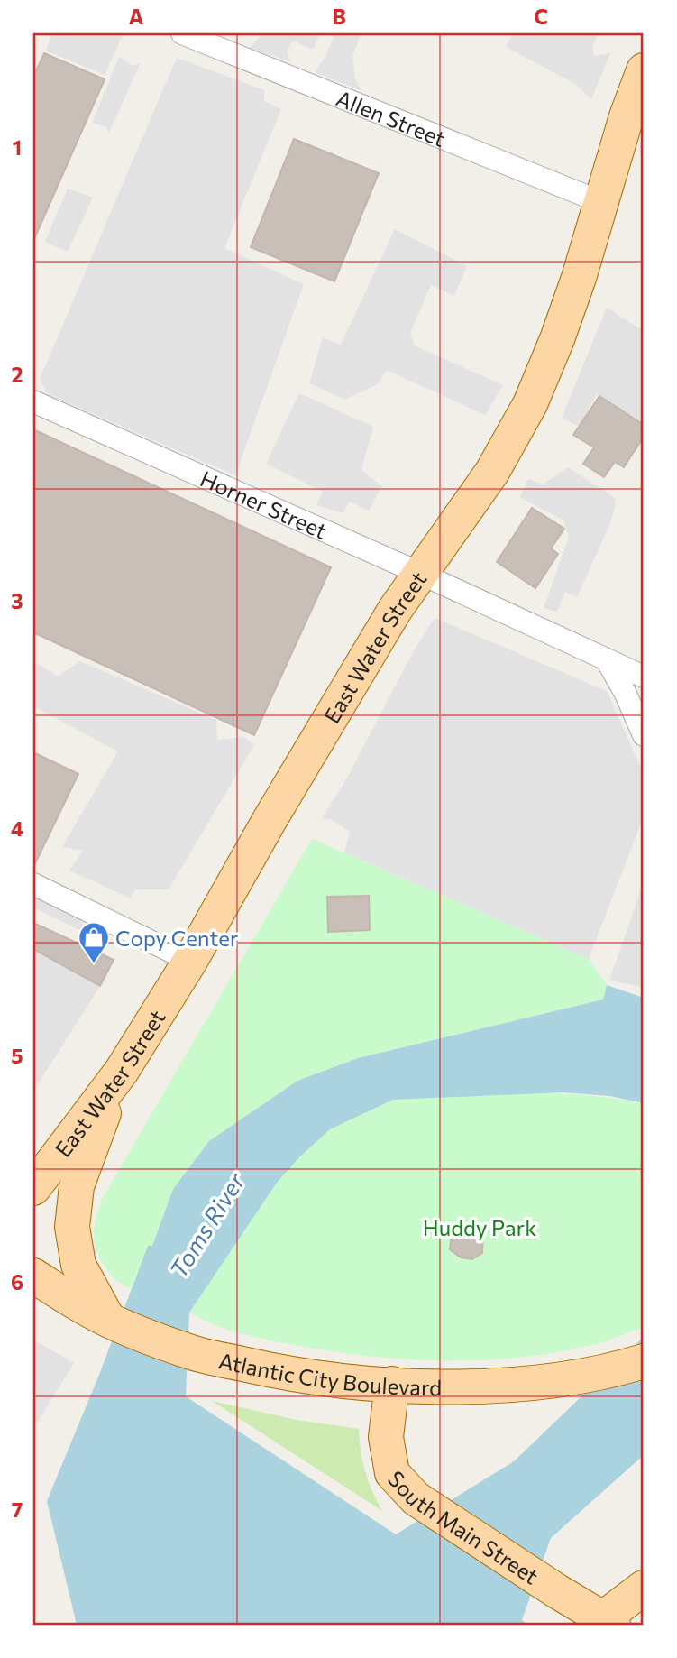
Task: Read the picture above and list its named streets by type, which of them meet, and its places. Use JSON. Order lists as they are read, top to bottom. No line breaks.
{"streets":{"main road":["East Water Street","Atlantic City Boulevard","South Main Street"],"street":["Allen Street","Horner Street"]},"crossings":[["Allen Street","East Water Street"],["Horner Street","East Water Street"],["Atlantic City Boulevard","South Main Street"]],"water":["Toms River"],"parks":["Huddy Park"],"places":{"shop":["Copy Center"]},"grid":{"columns":["A","B","C"],"rows":["1","2","3","4","5","6","7"]}}
